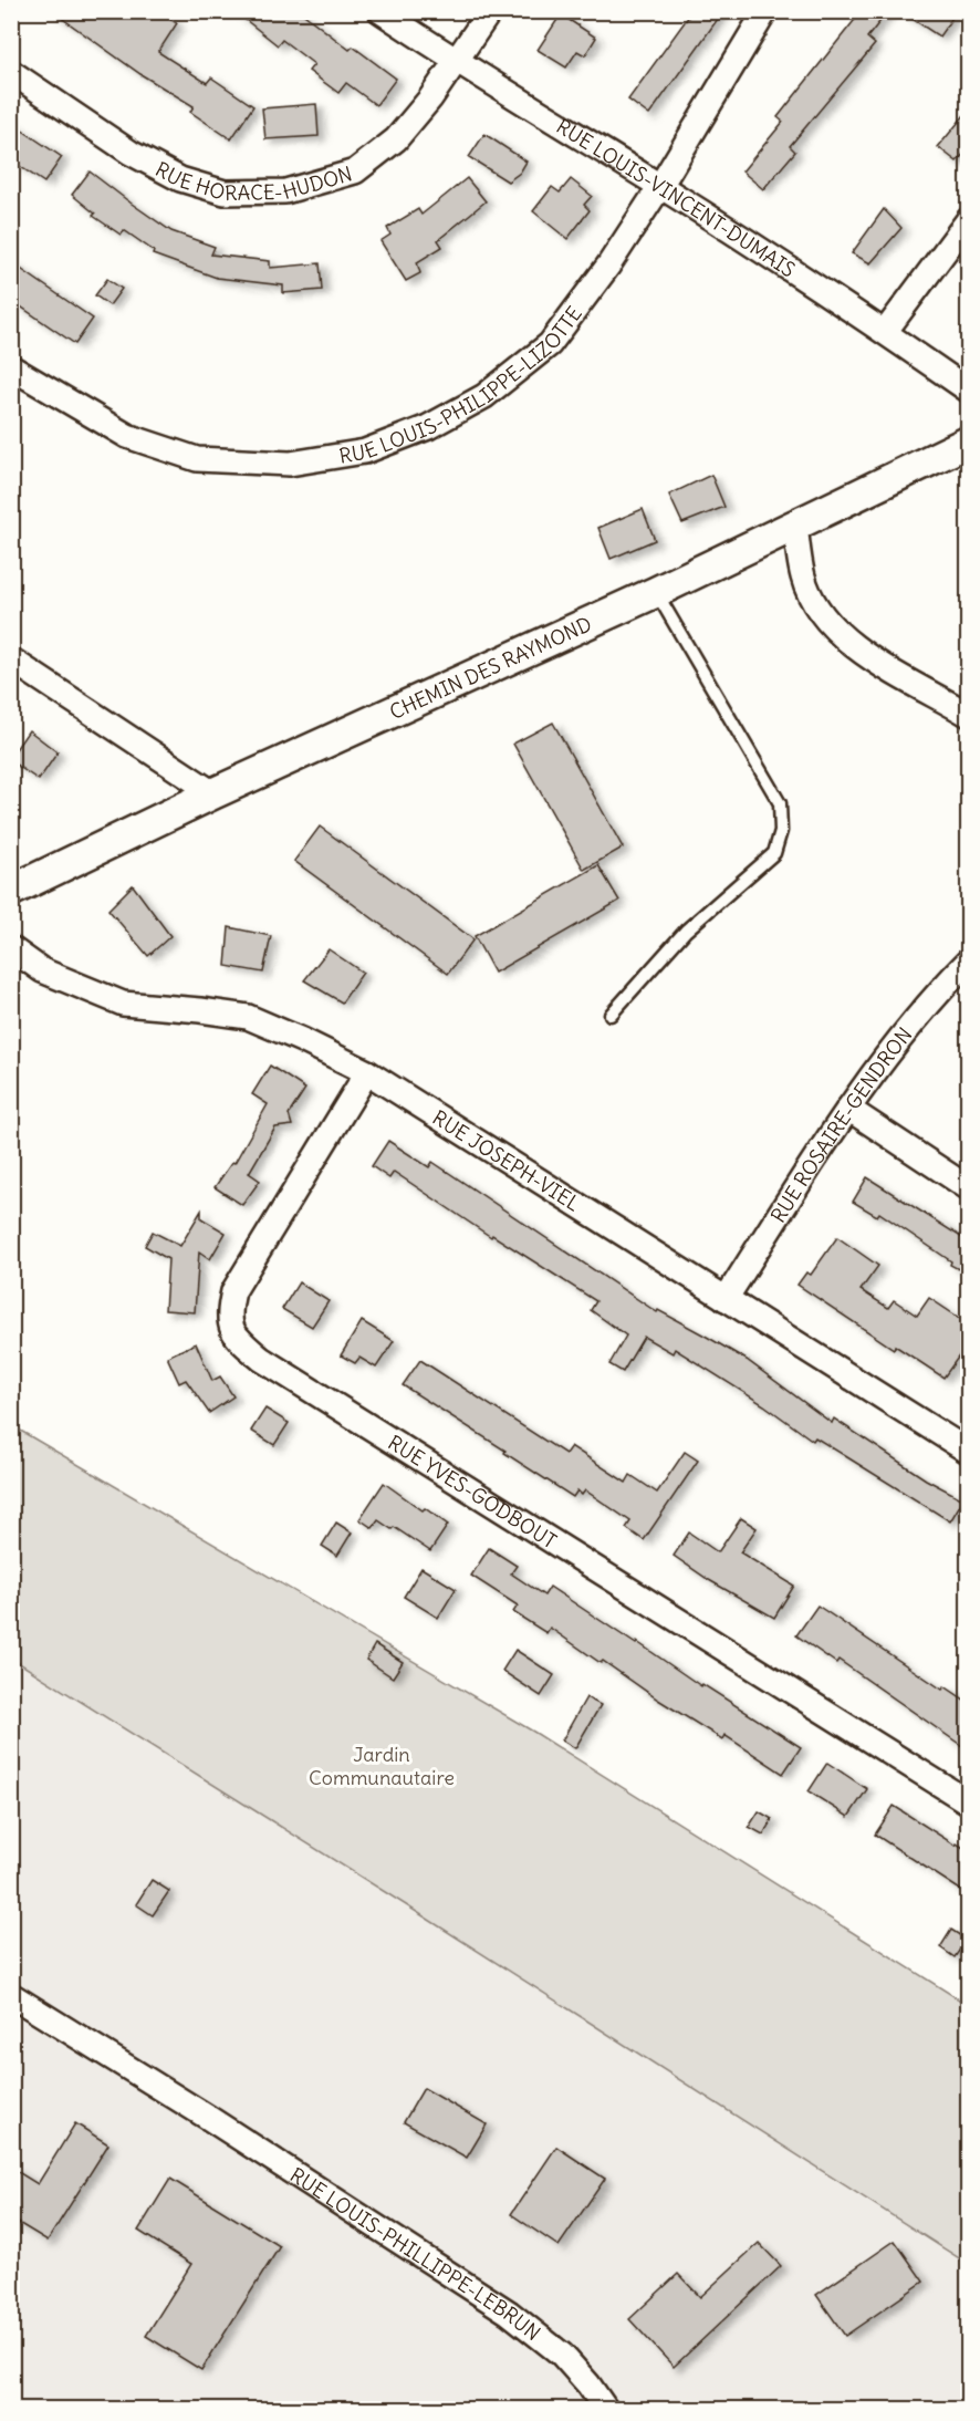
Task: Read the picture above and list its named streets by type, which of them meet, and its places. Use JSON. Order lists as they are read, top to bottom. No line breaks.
{"streets":{"street":["RUE HORACE-HUDON","RUE LOUIS-VINCENT-DUMAIS","RUE LOUIS-PHILIPPE-LIZOTTE","CHEMIN DES RAYMOND","RUE ROSAIRE-GENDRON","RUE JOSEPH-VIEL","RUE YVES-GODBOUT","RUE LOUIS-PHILLIPPE-LEBRUN"]},"crossings":[["RUE HORACE-HUDON","RUE LOUIS-VINCENT-DUMAIS"],["RUE LOUIS-VINCENT-DUMAIS","RUE LOUIS-PHILIPPE-LIZOTTE"],["RUE ROSAIRE-GENDRON","RUE JOSEPH-VIEL"],["RUE JOSEPH-VIEL","RUE YVES-GODBOUT"]],"parks":["Jardin Communautaire"]}
